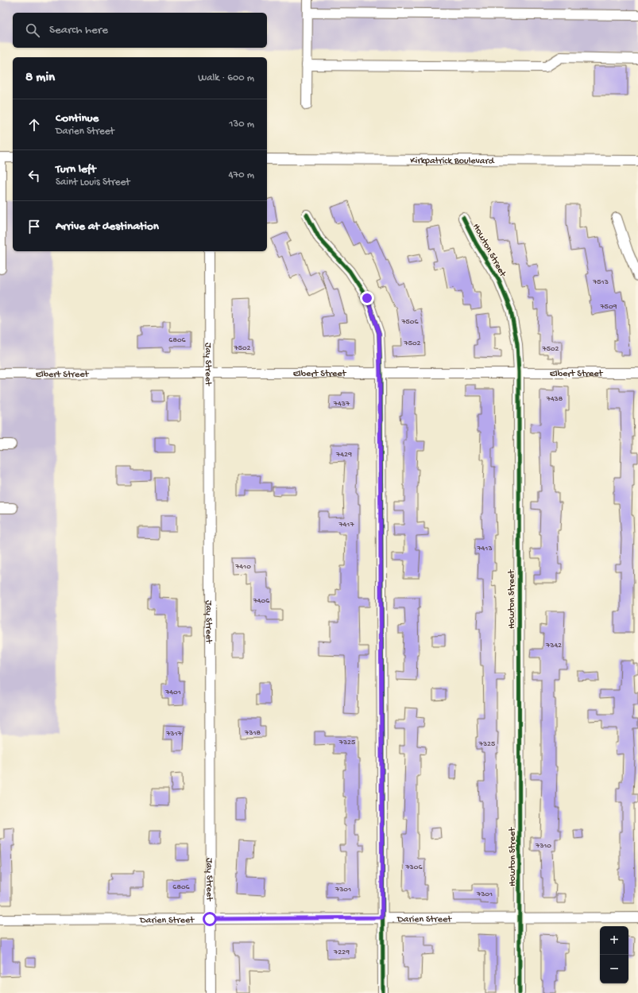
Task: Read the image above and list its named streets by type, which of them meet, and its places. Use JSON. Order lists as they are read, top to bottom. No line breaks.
{"streets":{"street":["Kirkpatrick Boulevard","Howton Street","Jay Street","Elbert Street","Darien Street"]},"crossings":[["Howton Street","Elbert Street"],["Howton Street","Darien Street"],["Jay Street","Elbert Street"],["Jay Street","Darien Street"]],"house_numbers":["7513","7509","7506","6806","7502","7502","7502","7438","7437","7429","7417","7413","7410","7406","7342","7401","7318","7317","7325","7325","7310","7306","6806","7301","7301","7229"],"page":{"search":"Search here","heading":["8 min","Walk · 600 m"],"list":[["Continue","Darien Street","130 m"],["Turn left","Saint Louis Street","470 m"],"Arrive at destination"],"map_buttons":["+","−"]}}
